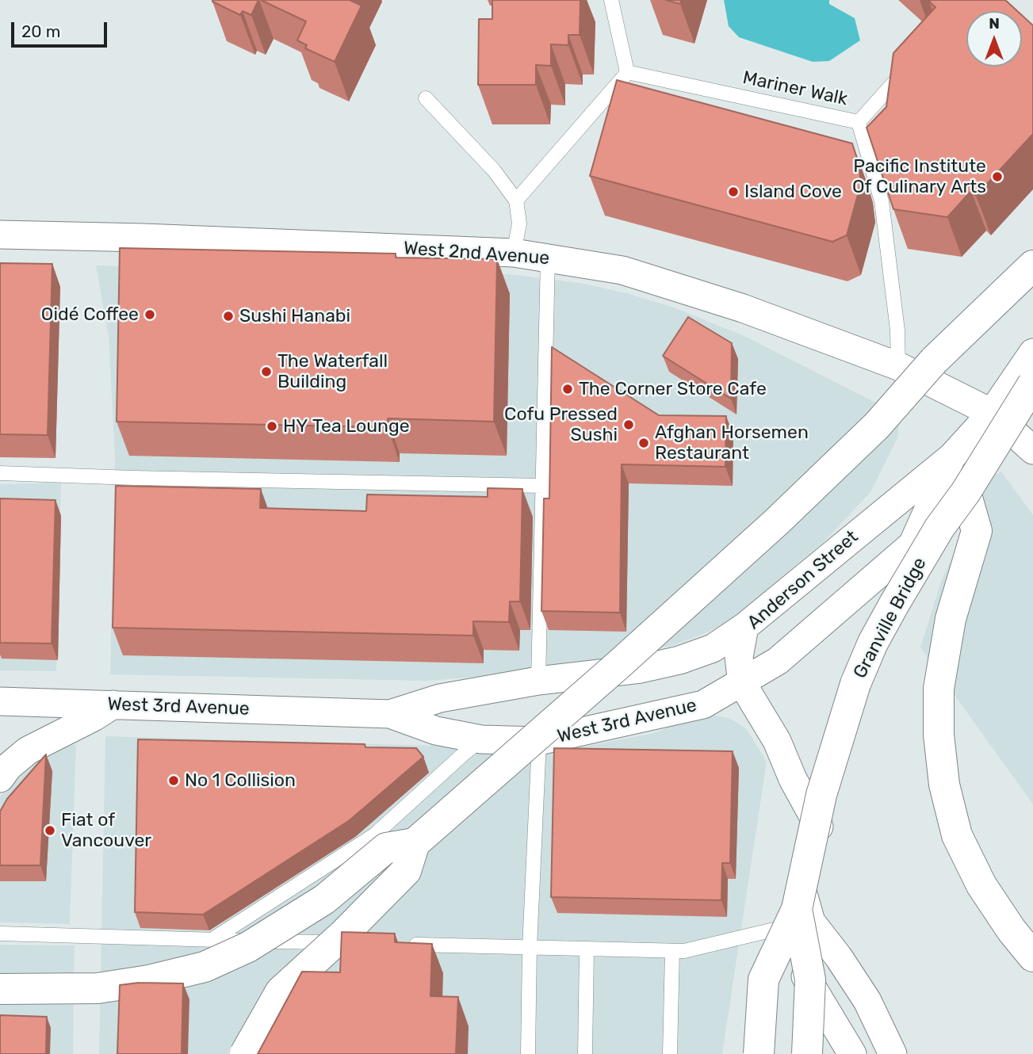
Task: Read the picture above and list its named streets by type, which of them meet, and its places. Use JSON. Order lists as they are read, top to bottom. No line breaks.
{"streets":{"highway":["Granville Bridge"],"street":["West 2nd Avenue","Anderson Street","West 3rd Avenue"],"lane":["Mariner Walk"]},"crossings":[["West 2nd Avenue","Anderson Street"],["Anderson Street","Granville Bridge"],["Anderson Street","West 3rd Avenue"]],"places":["Pacific Institute Of Culinary Arts","Island Cove","Oidé Coffee","Sushi Hanabi","The Waterfall Building","The Corner Store Cafe","Cofu Pressed Sushi","HY Tea Lounge","Afghan Horsemen Restaurant","No 1 Collision","Fiat of Vancouver"],"scale_bar":"20 m","north":"top"}
